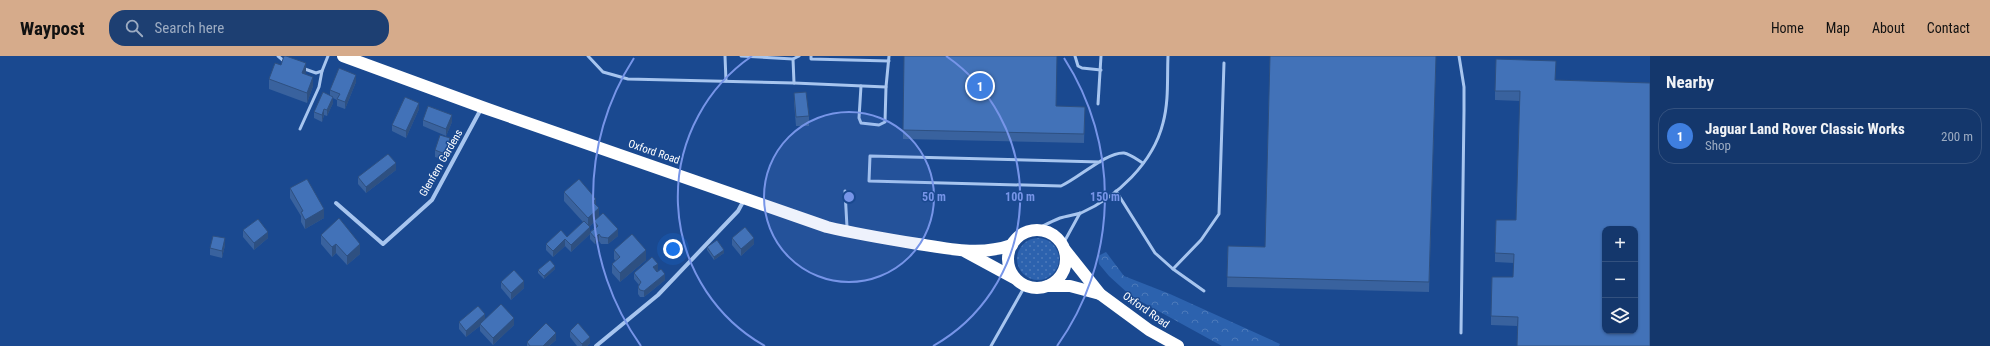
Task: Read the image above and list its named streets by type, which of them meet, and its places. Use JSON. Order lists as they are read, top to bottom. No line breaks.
{"streets":{"highway":["Oxford Road"],"street":["Glenfern Gardens"]},"crossings":[["Oxford Road","Glenfern Gardens"]],"page":{"header":"Waypost","search":"Search here","nav":["Home","Map","About","Contact"],"heading":"Nearby","pins":"1","list":[{"mark":"1","name":"Jaguar Land Rover Classic Works","note":"Shop","value":"200 m"}],"map_buttons":["+","−"]},"rings":["50 m","100 m","150 m"]}
